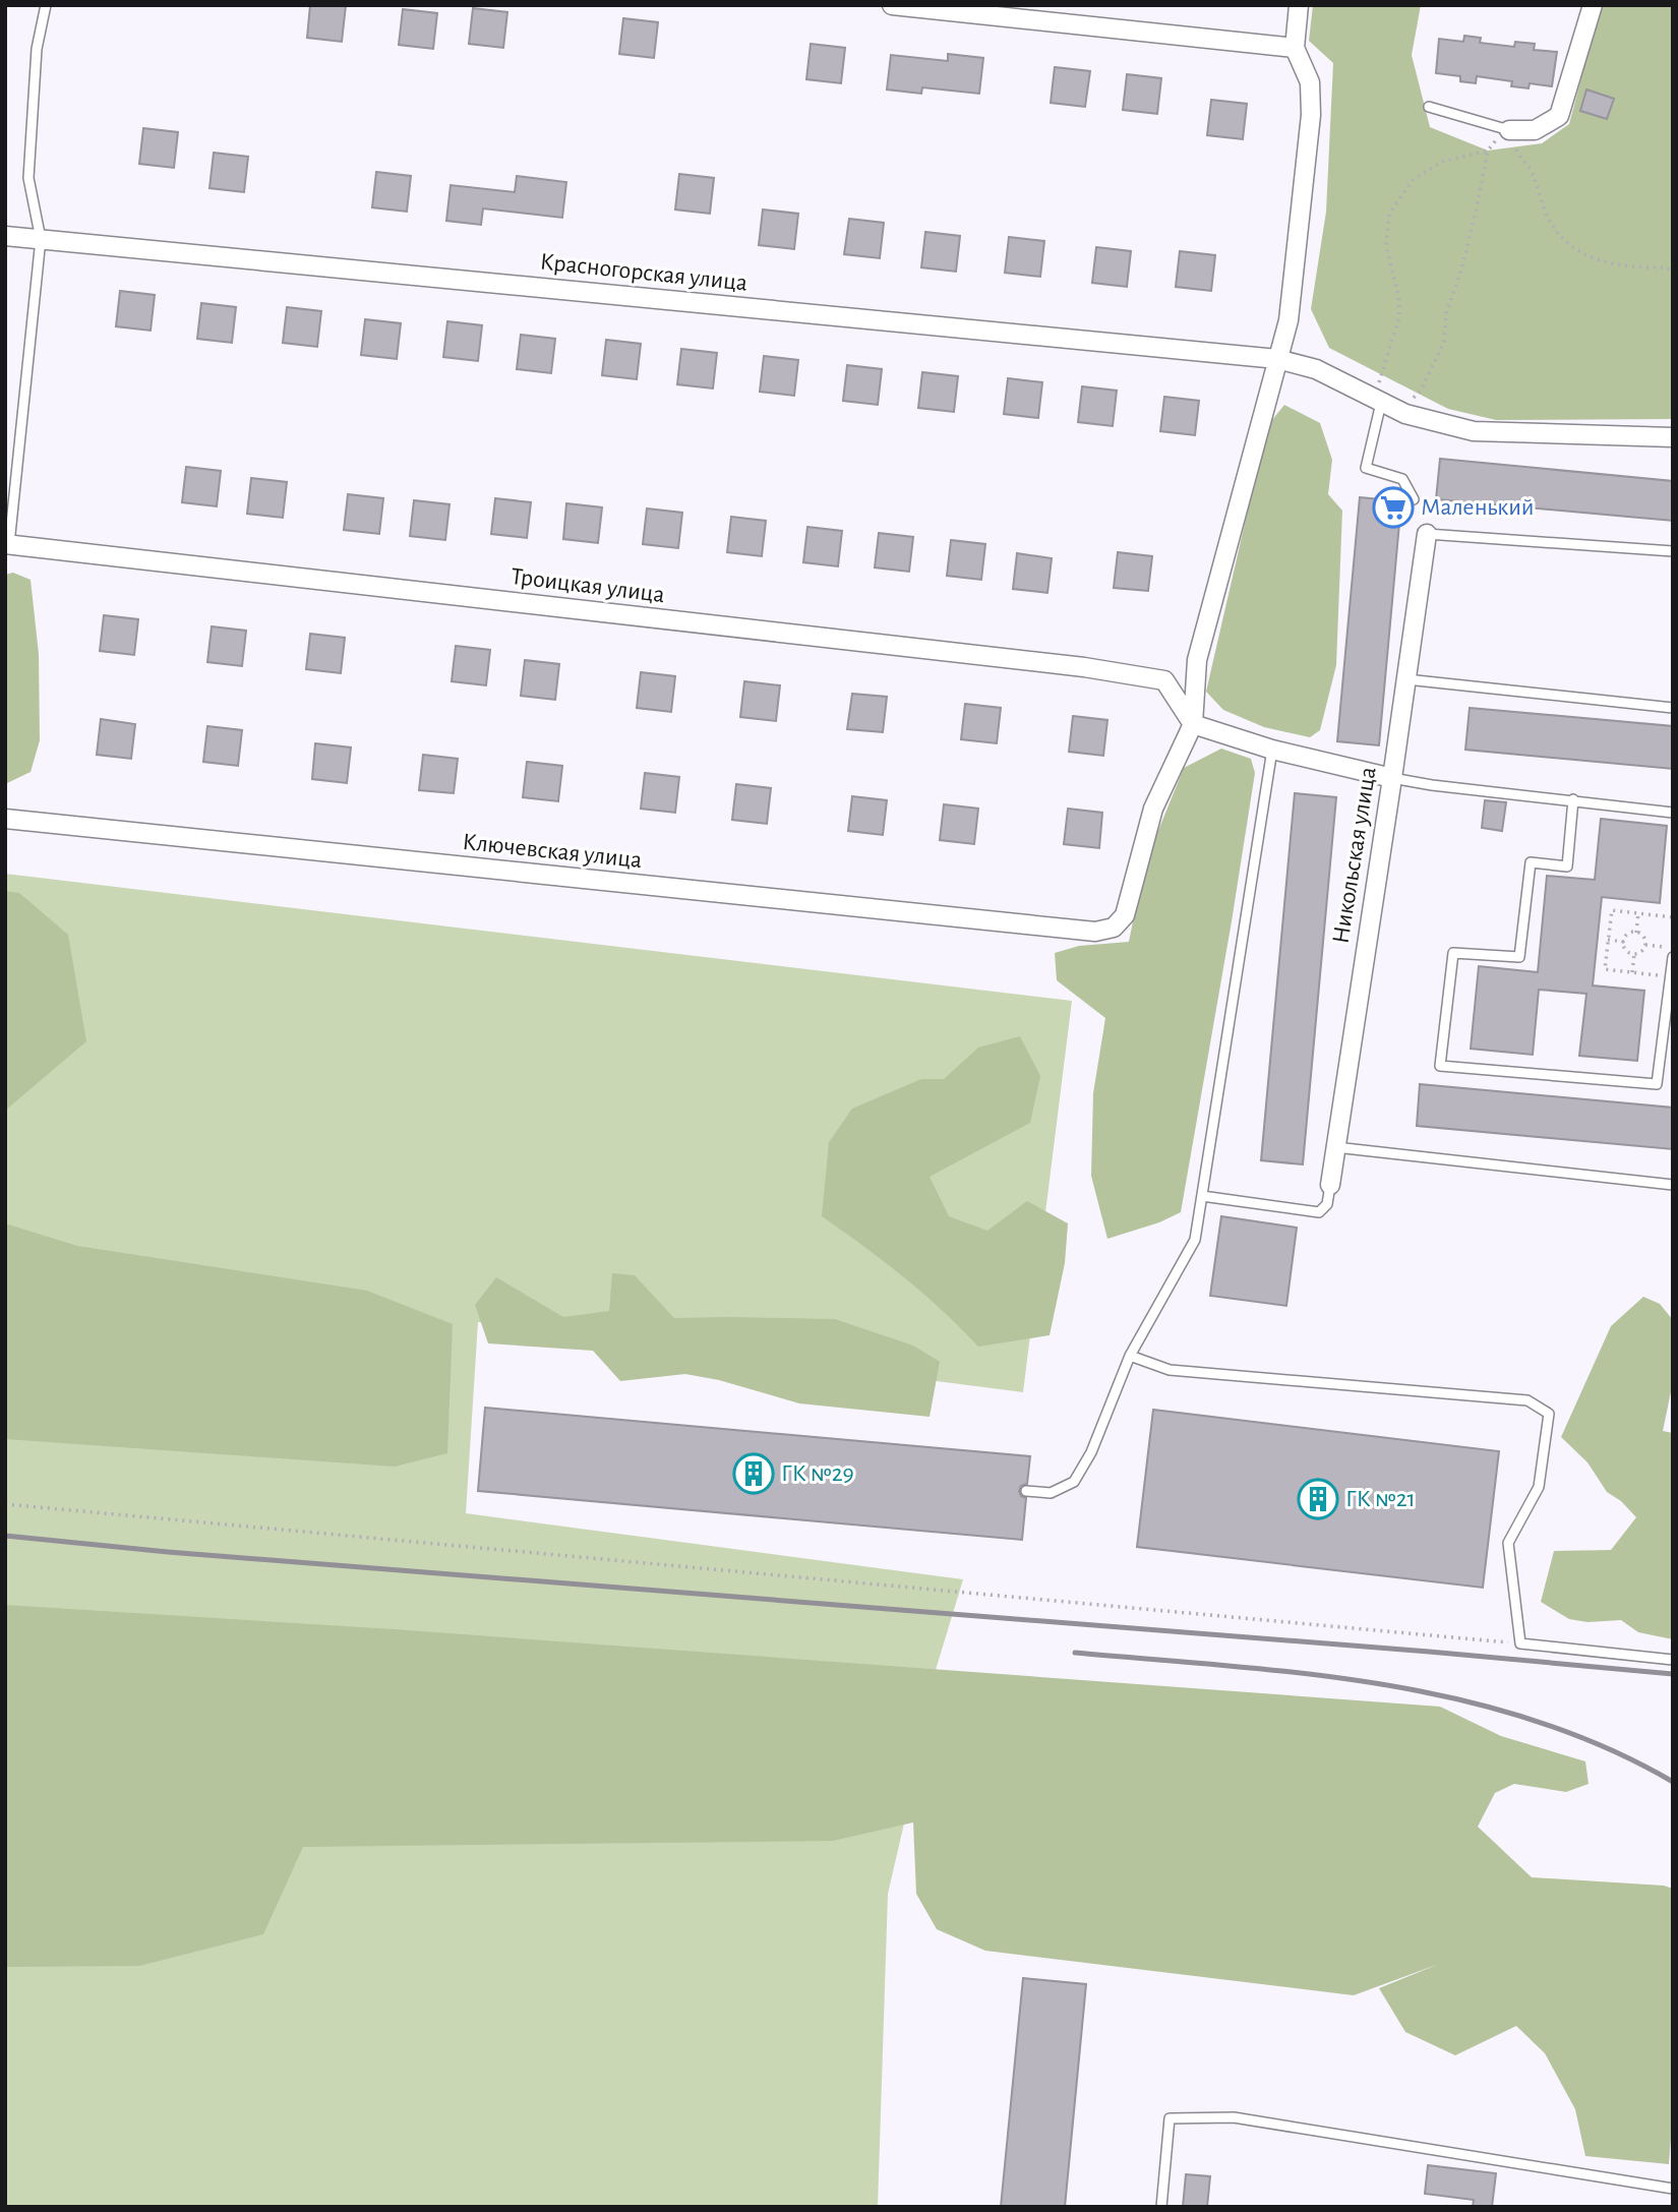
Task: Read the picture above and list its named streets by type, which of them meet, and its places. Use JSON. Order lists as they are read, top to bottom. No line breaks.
{"streets":{"street":["Красногорская улица","Троицкая улица","Ключевская улица","Никольская улица"]},"crossings":[["Троицкая улица","Ключевская улица"]],"places":{"supermarket":["Маленький"],"building":["ГК №29","ГК №21"]}}
